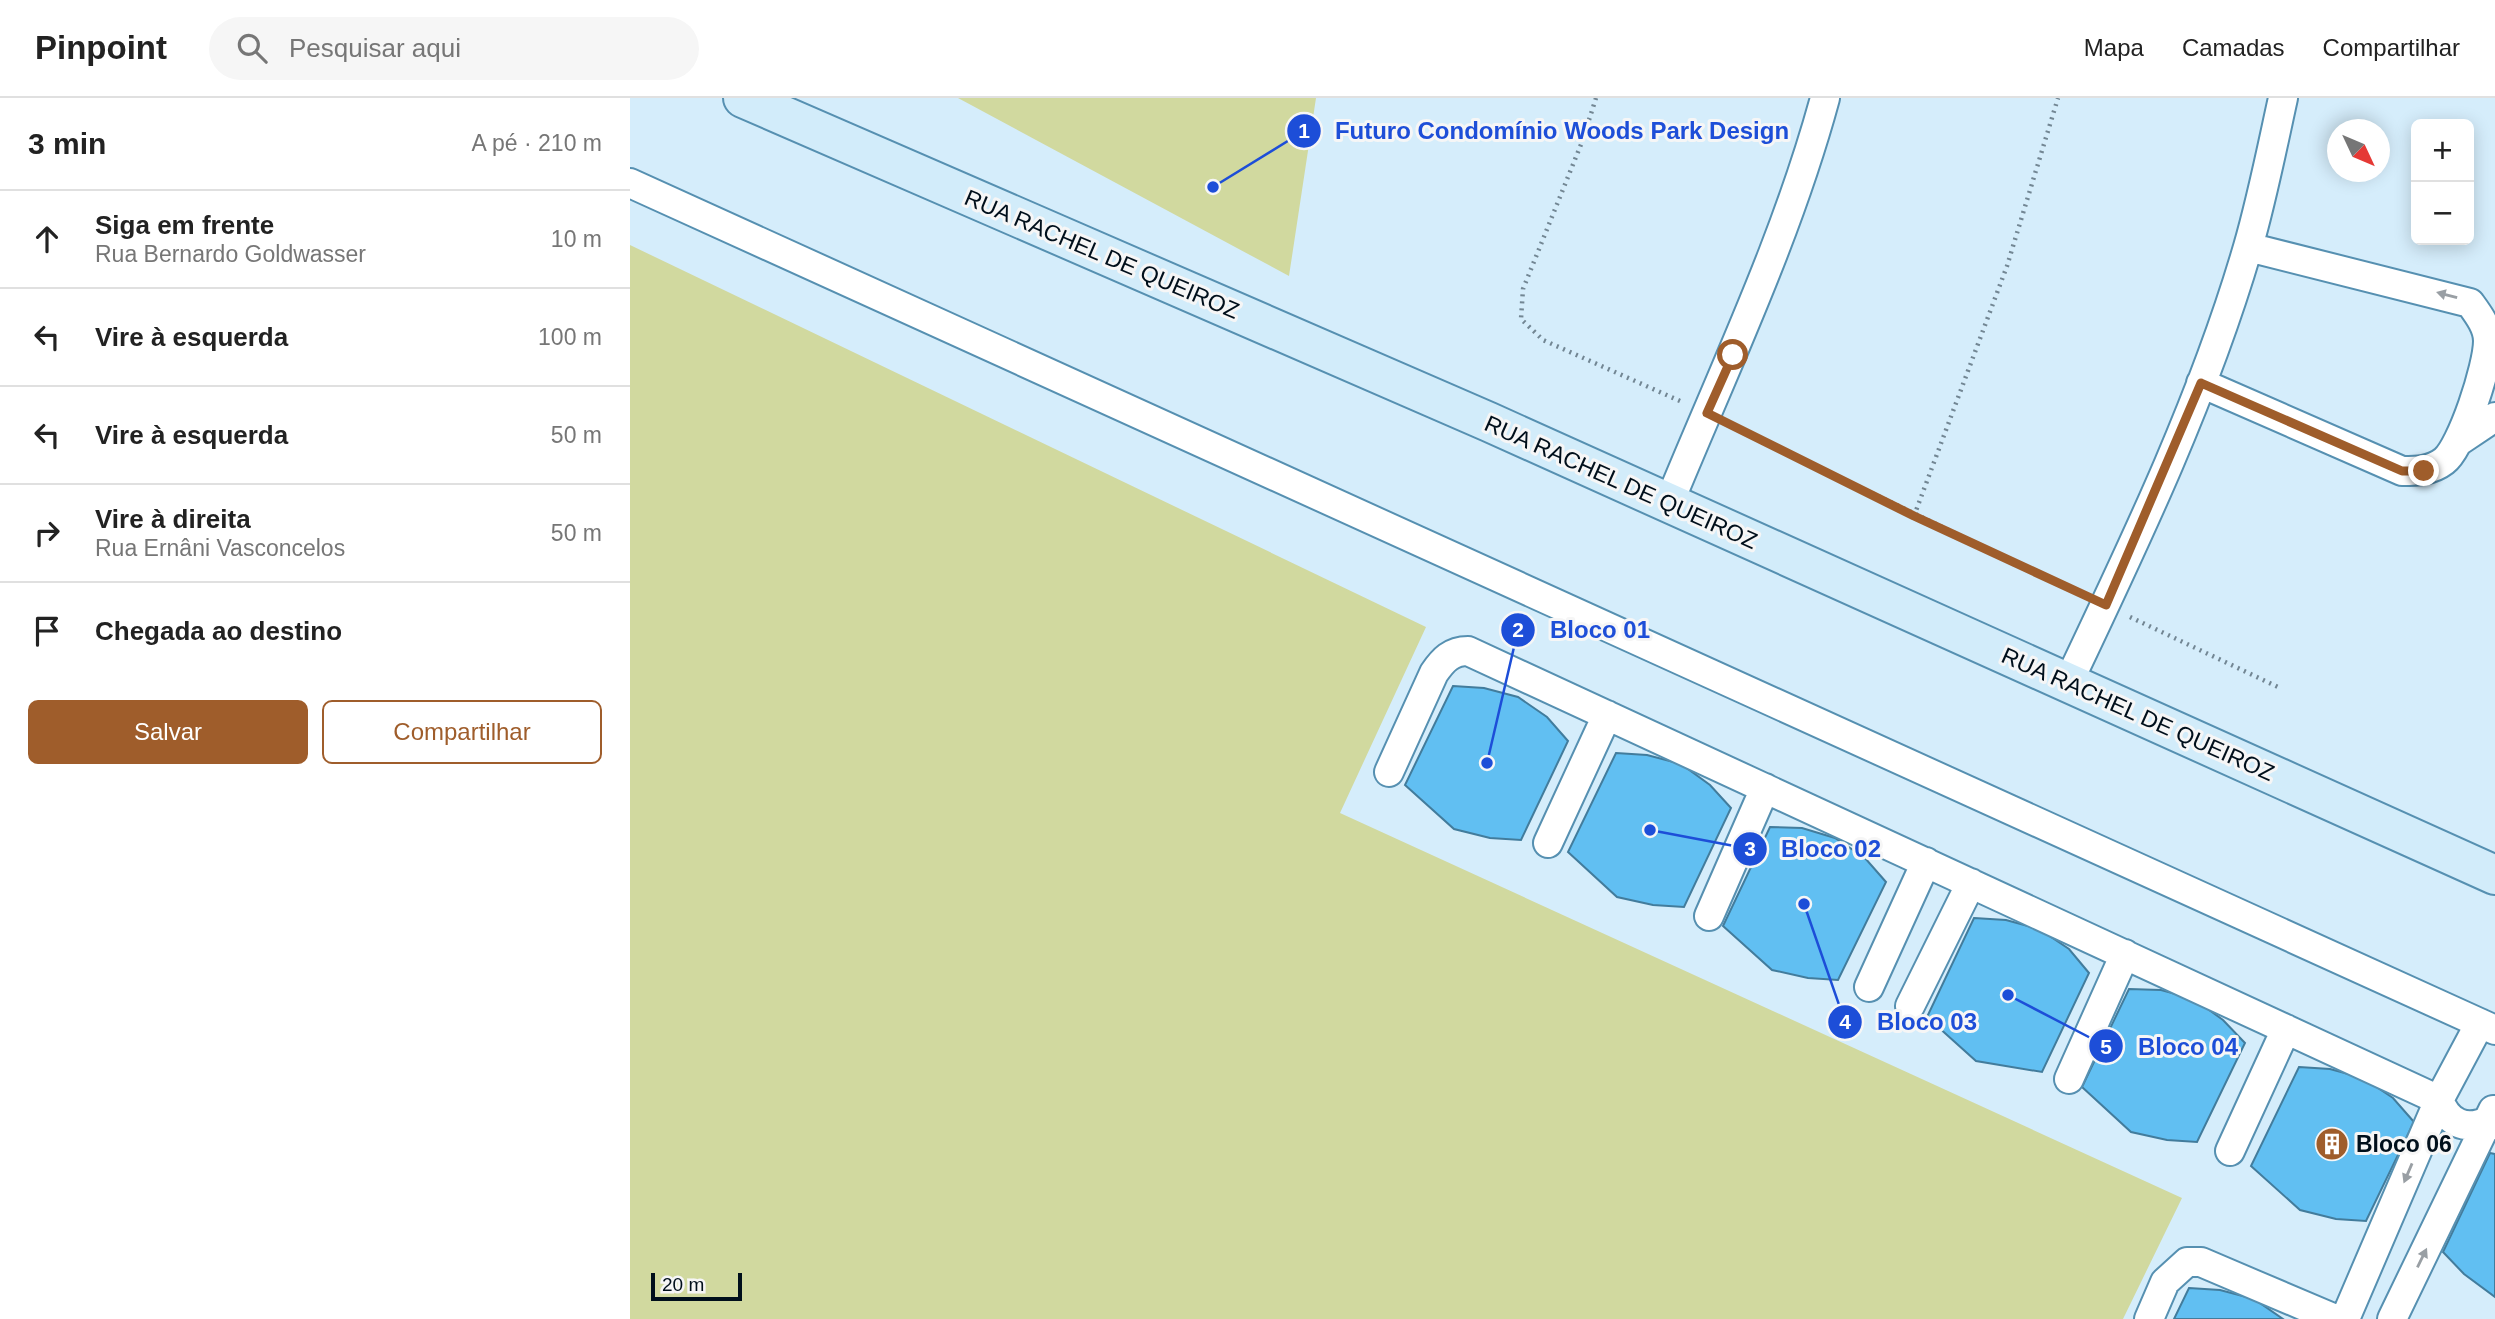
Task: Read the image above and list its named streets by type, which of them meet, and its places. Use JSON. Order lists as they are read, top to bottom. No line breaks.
{"streets":{"street":["RUA RACHEL DE QUEIROZ"]},"places":{"other":["Futuro Condomínio Woods Park Design","Bloco 01","Bloco 02","Bloco 03","Bloco 04"],"building":["Bloco 06"]},"scale_bar":"20 m","north":"bottom right","page":{"header":"Pinpoint","search":"Pesquisar aqui","nav":["Mapa","Camadas","Compartilhar"],"heading":["3 min","A pé · 210 m"],"map_buttons":["+","−"],"list":[["Siga em frente","Rua Bernardo Goldwasser","10 m"],["Vire à esquerda","100 m"],["Vire à esquerda","50 m"],["Vire à direita","Rua Ernâni Vasconcelos","50 m"],"Chegada ao destino"],"buttons":["Salvar","Compartilhar"],"scale":"20 m"}}
